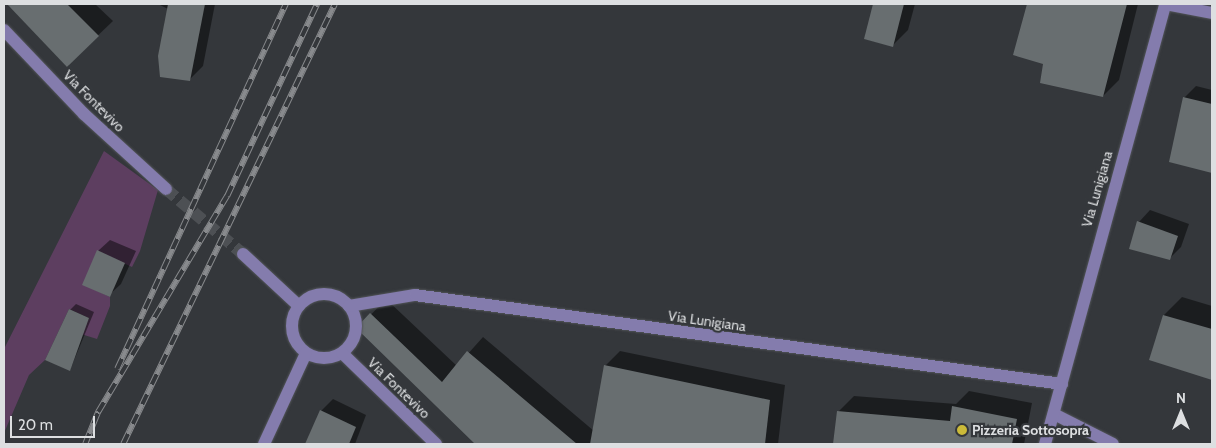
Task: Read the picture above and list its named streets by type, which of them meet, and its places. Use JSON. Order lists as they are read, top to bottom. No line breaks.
{"streets":{"street":["Via Fontevivo","Via Lunigiana"]},"crossings":[["Via Fontevivo","Via Lunigiana"]],"places":["Pizzeria Sottosopra"],"scale_bar":"20 m","north":"top"}
